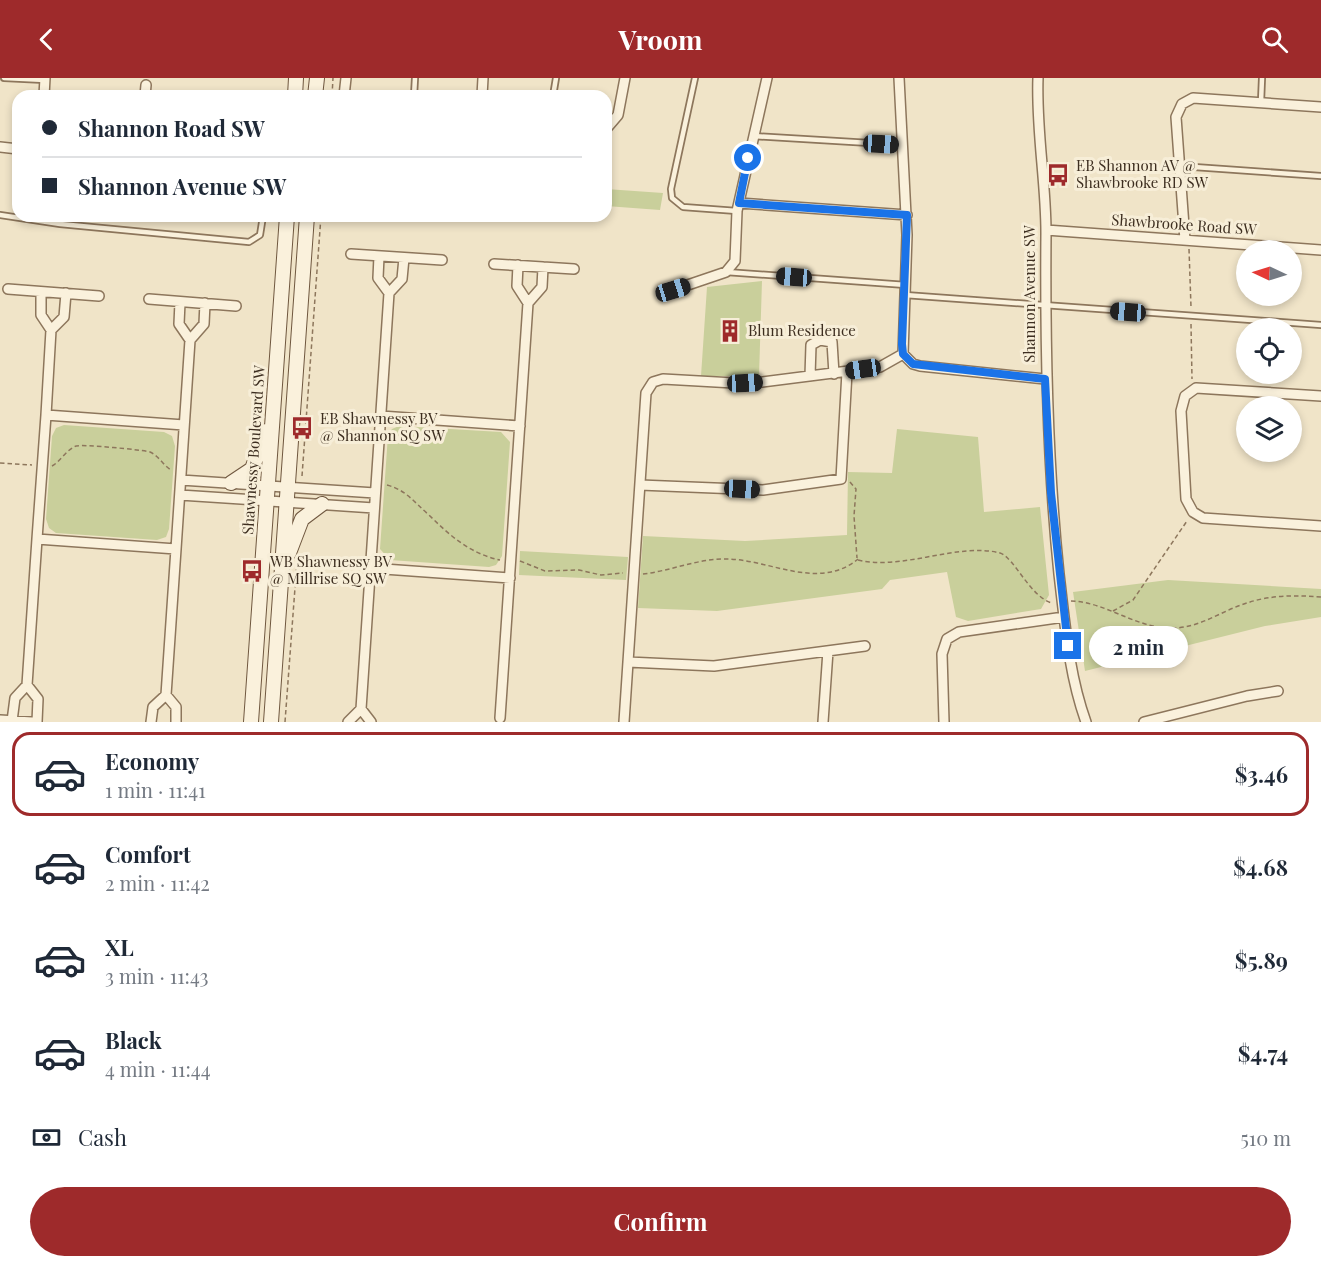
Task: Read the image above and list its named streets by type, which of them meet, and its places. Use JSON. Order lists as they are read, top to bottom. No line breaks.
{"streets":{"main road":["Shawnessy Boulevard SW"],"street":["Shawbrooke Road SW","Shannon Avenue SW"]},"crossings":[["Shawbrooke Road SW","Shannon Avenue SW"]],"places":{"bus stop":["EB Shannon AV @ Shawbrooke RD SW","EB Shawnessy BV @ Shannon SQ SW","WB Shawnessy BV @ Millrise SQ SW"],"building":["Blum Residence"]},"north":"left","page":{"header":"Vroom","banner":["Shannon Road SW","Shannon Avenue SW"],"bubble":"2 min","list":[{"name":"Economy","note":"1 min · 11:41","value":"$3.46"},{"name":"Comfort","note":"2 min · 11:42","value":"$4.68"},{"name":"XL","note":"3 min · 11:43","value":"$5.89"},{"name":"Black","note":"4 min · 11:44","value":"$4.74"}],"pay":["Cash","510 m"],"buttons":"Confirm"}}
